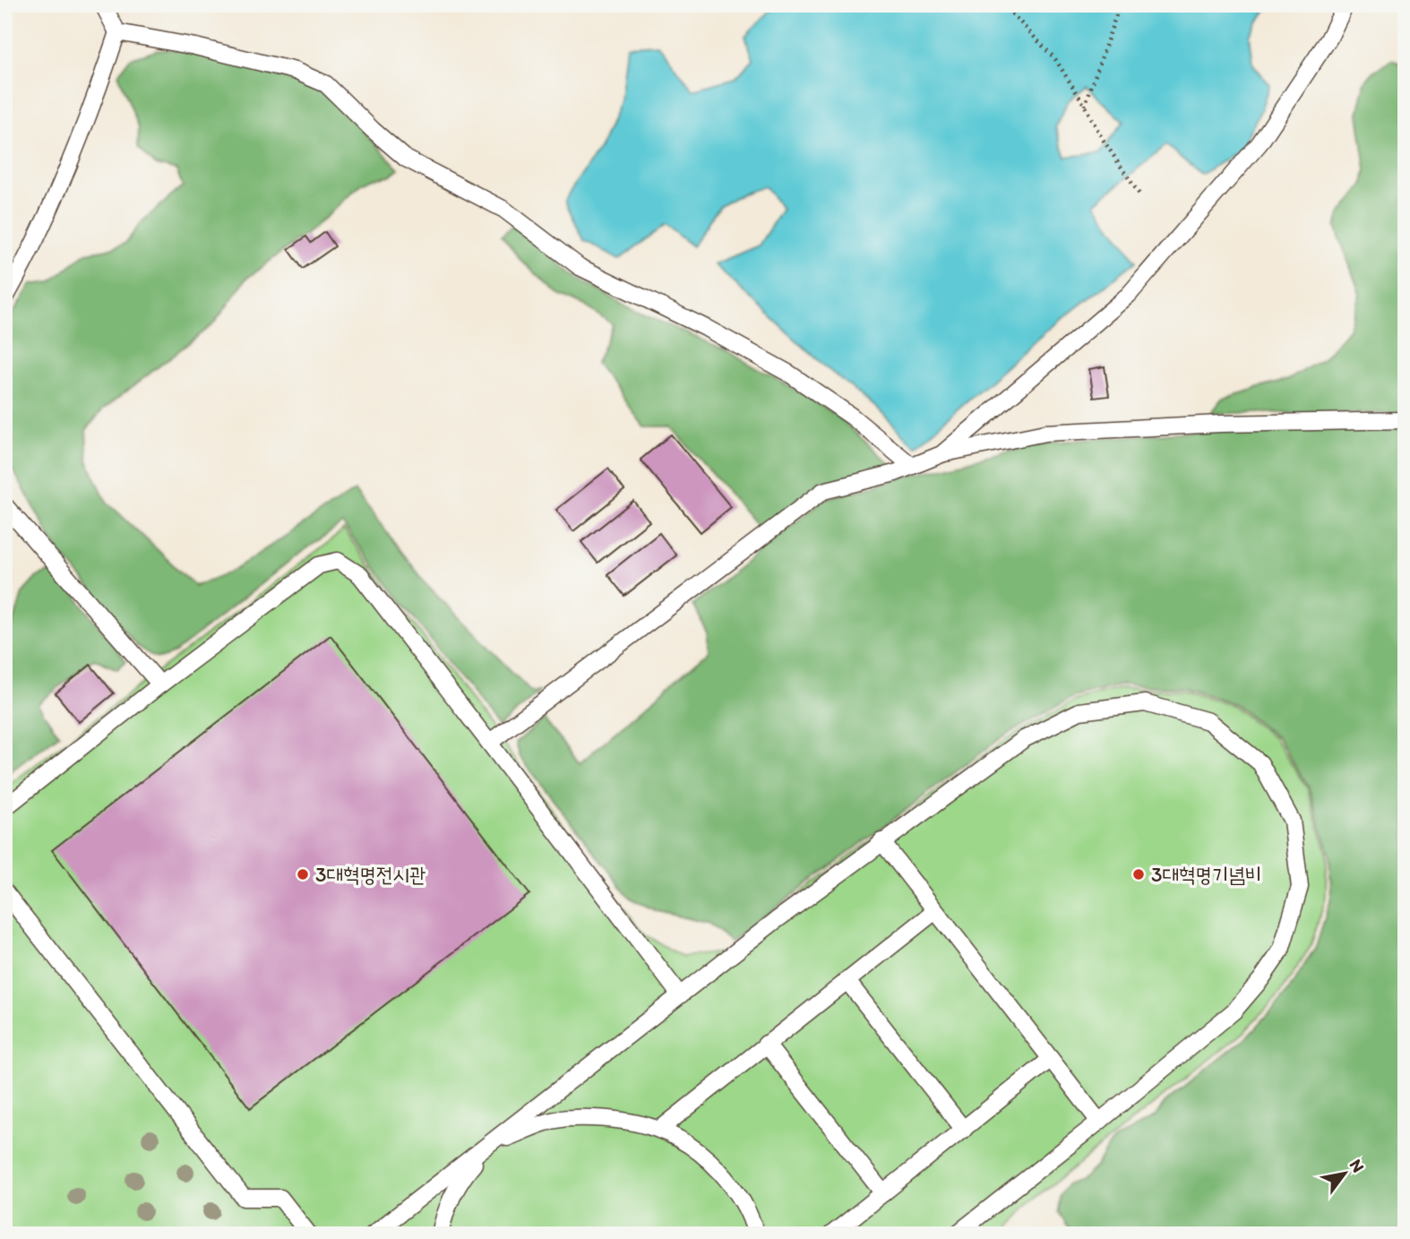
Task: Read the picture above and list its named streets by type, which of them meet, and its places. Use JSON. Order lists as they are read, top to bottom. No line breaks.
{"places":["3대혁명전시관","3대혁명기념비"],"north":"top right"}
